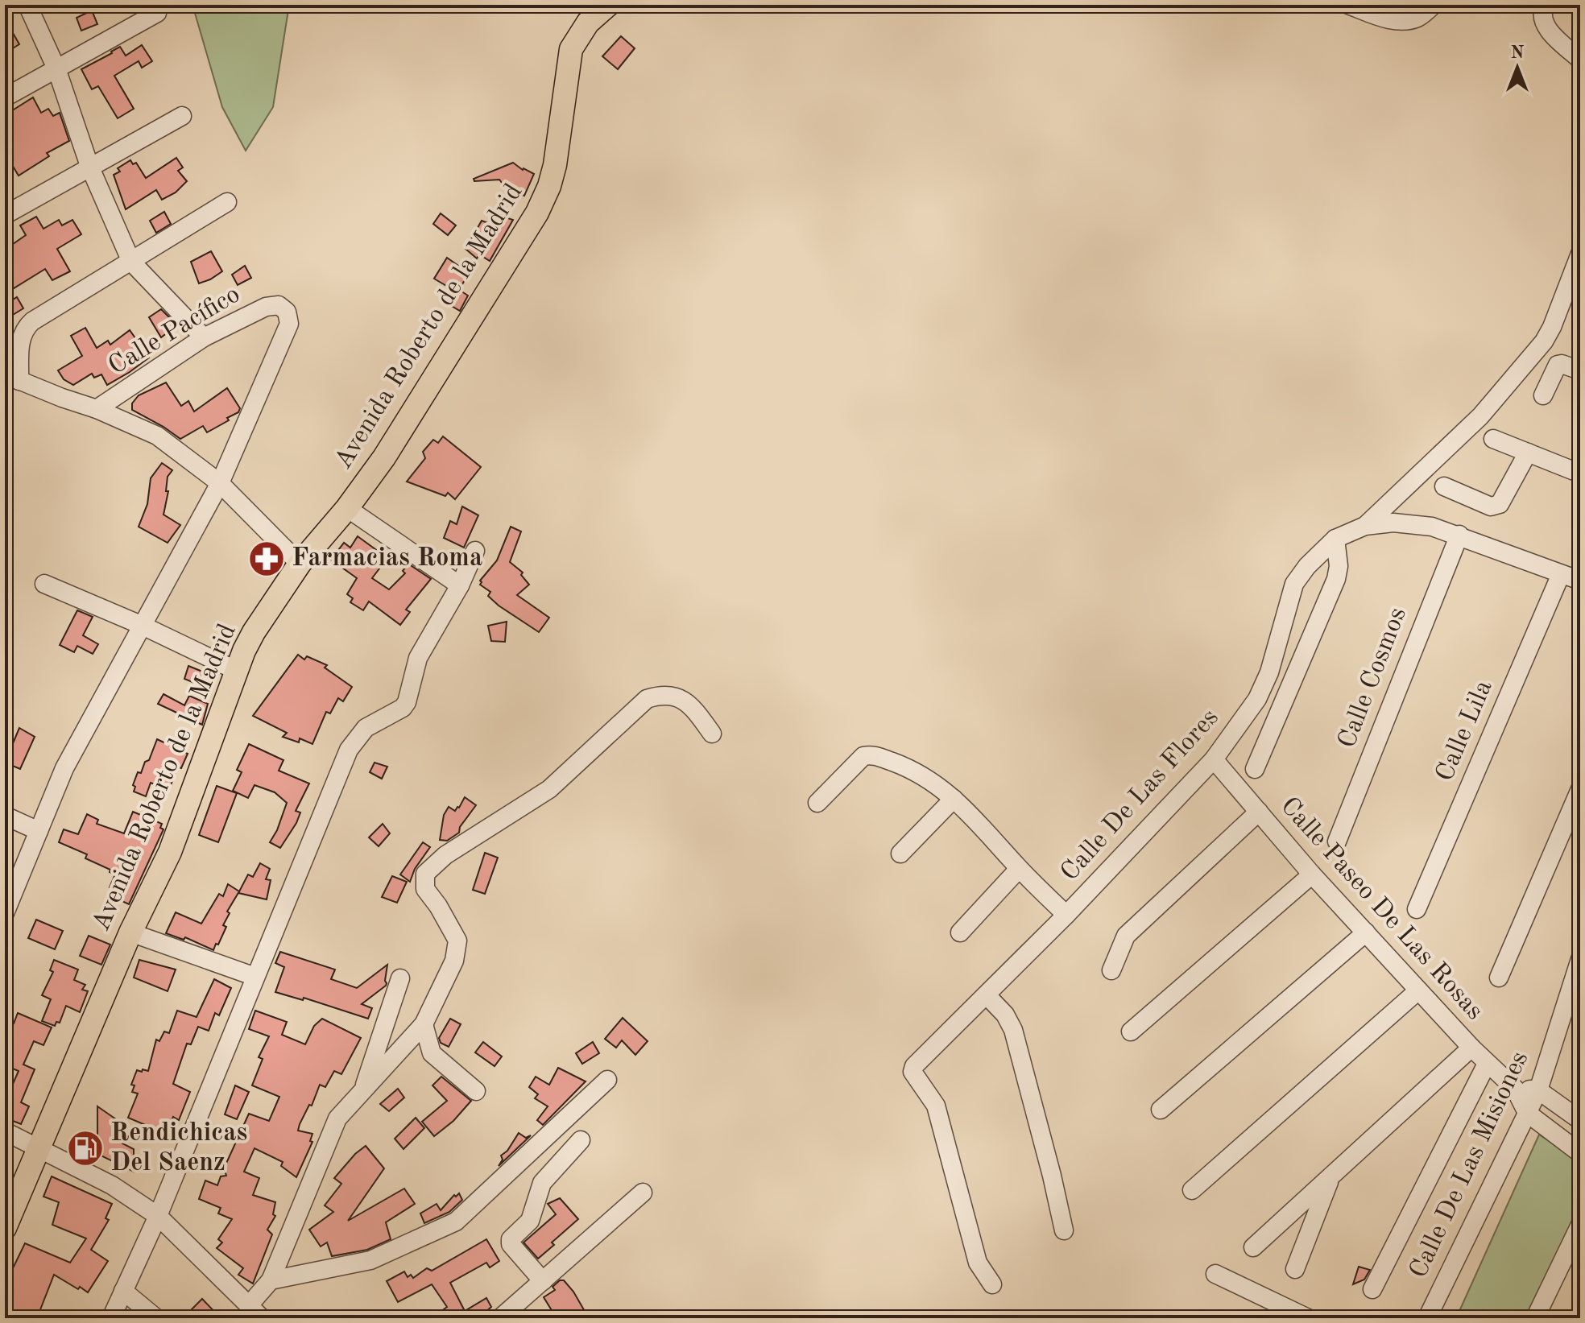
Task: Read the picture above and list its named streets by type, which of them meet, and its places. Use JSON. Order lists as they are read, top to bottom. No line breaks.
{"streets":{"main road":["Avenida Roberto de la Madrid"],"street":["Calle Pacífico","Calle Cosmos","Calle Lila","Calle De Las Flores","Calle Paseo De Las Rosas","Calle De Las Misiones"]},"crossings":[["Calle Cosmos","Calle De Las Flores"],["Calle Lila","Calle De Las Flores"],["Calle De Las Flores","Calle Paseo De Las Rosas"],["Calle Paseo De Las Rosas","Calle De Las Misiones"]],"places":{"pharmacy":["Farmacias Roma"],"fuel station":["Rendichicas Del Saenz"]},"north":"top"}
